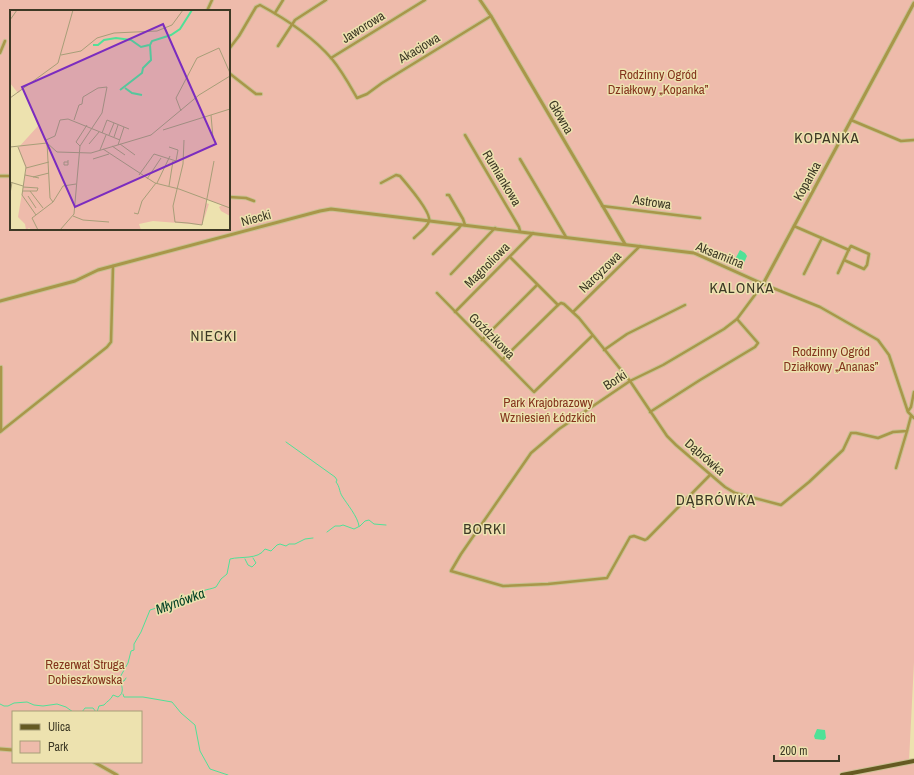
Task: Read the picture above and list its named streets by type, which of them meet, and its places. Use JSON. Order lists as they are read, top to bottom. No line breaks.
{"streets":{"street":["Jaworowa","Akacjowa","Główna","Rumiankowa","Kopanka","Astrowa","Niecki","Aksamitna","Magnoliowa","Narcyzowa","Goździkowa","Borki","Dąbrówka"]},"crossings":[["Jaworowa","Akacjowa"],["Akacjowa","Główna"],["Główna","Astrowa"],["Główna","Aksamitna"],["Rumiankowa","Aksamitna"],["Kopanka","Aksamitna"],["Kopanka","Borki"],["Niecki","Aksamitna"],["Aksamitna","Magnoliowa"],["Aksamitna","Narcyzowa"],["Aksamitna","Borki"],["Magnoliowa","Goździkowa"],["Narcyzowa","Dąbrówka"],["Goździkowa","Dąbrówka"],["Borki","Dąbrówka"]],"districts":["KOPANKA","KALONKA","NIECKI","DĄBRÓWKA","BORKI"],"water":["Młynówka"],"parks":["Rodzinny Ogród Działkowy „Kopanka”","Rodzinny Ogród Działkowy „Ananas”","Park Krajobrazowy Wzniesień Łódzkich","Rezerwat Struga Dobieszkowska"],"legend":["Ulica","Park"],"scale_bar":"200 m"}
